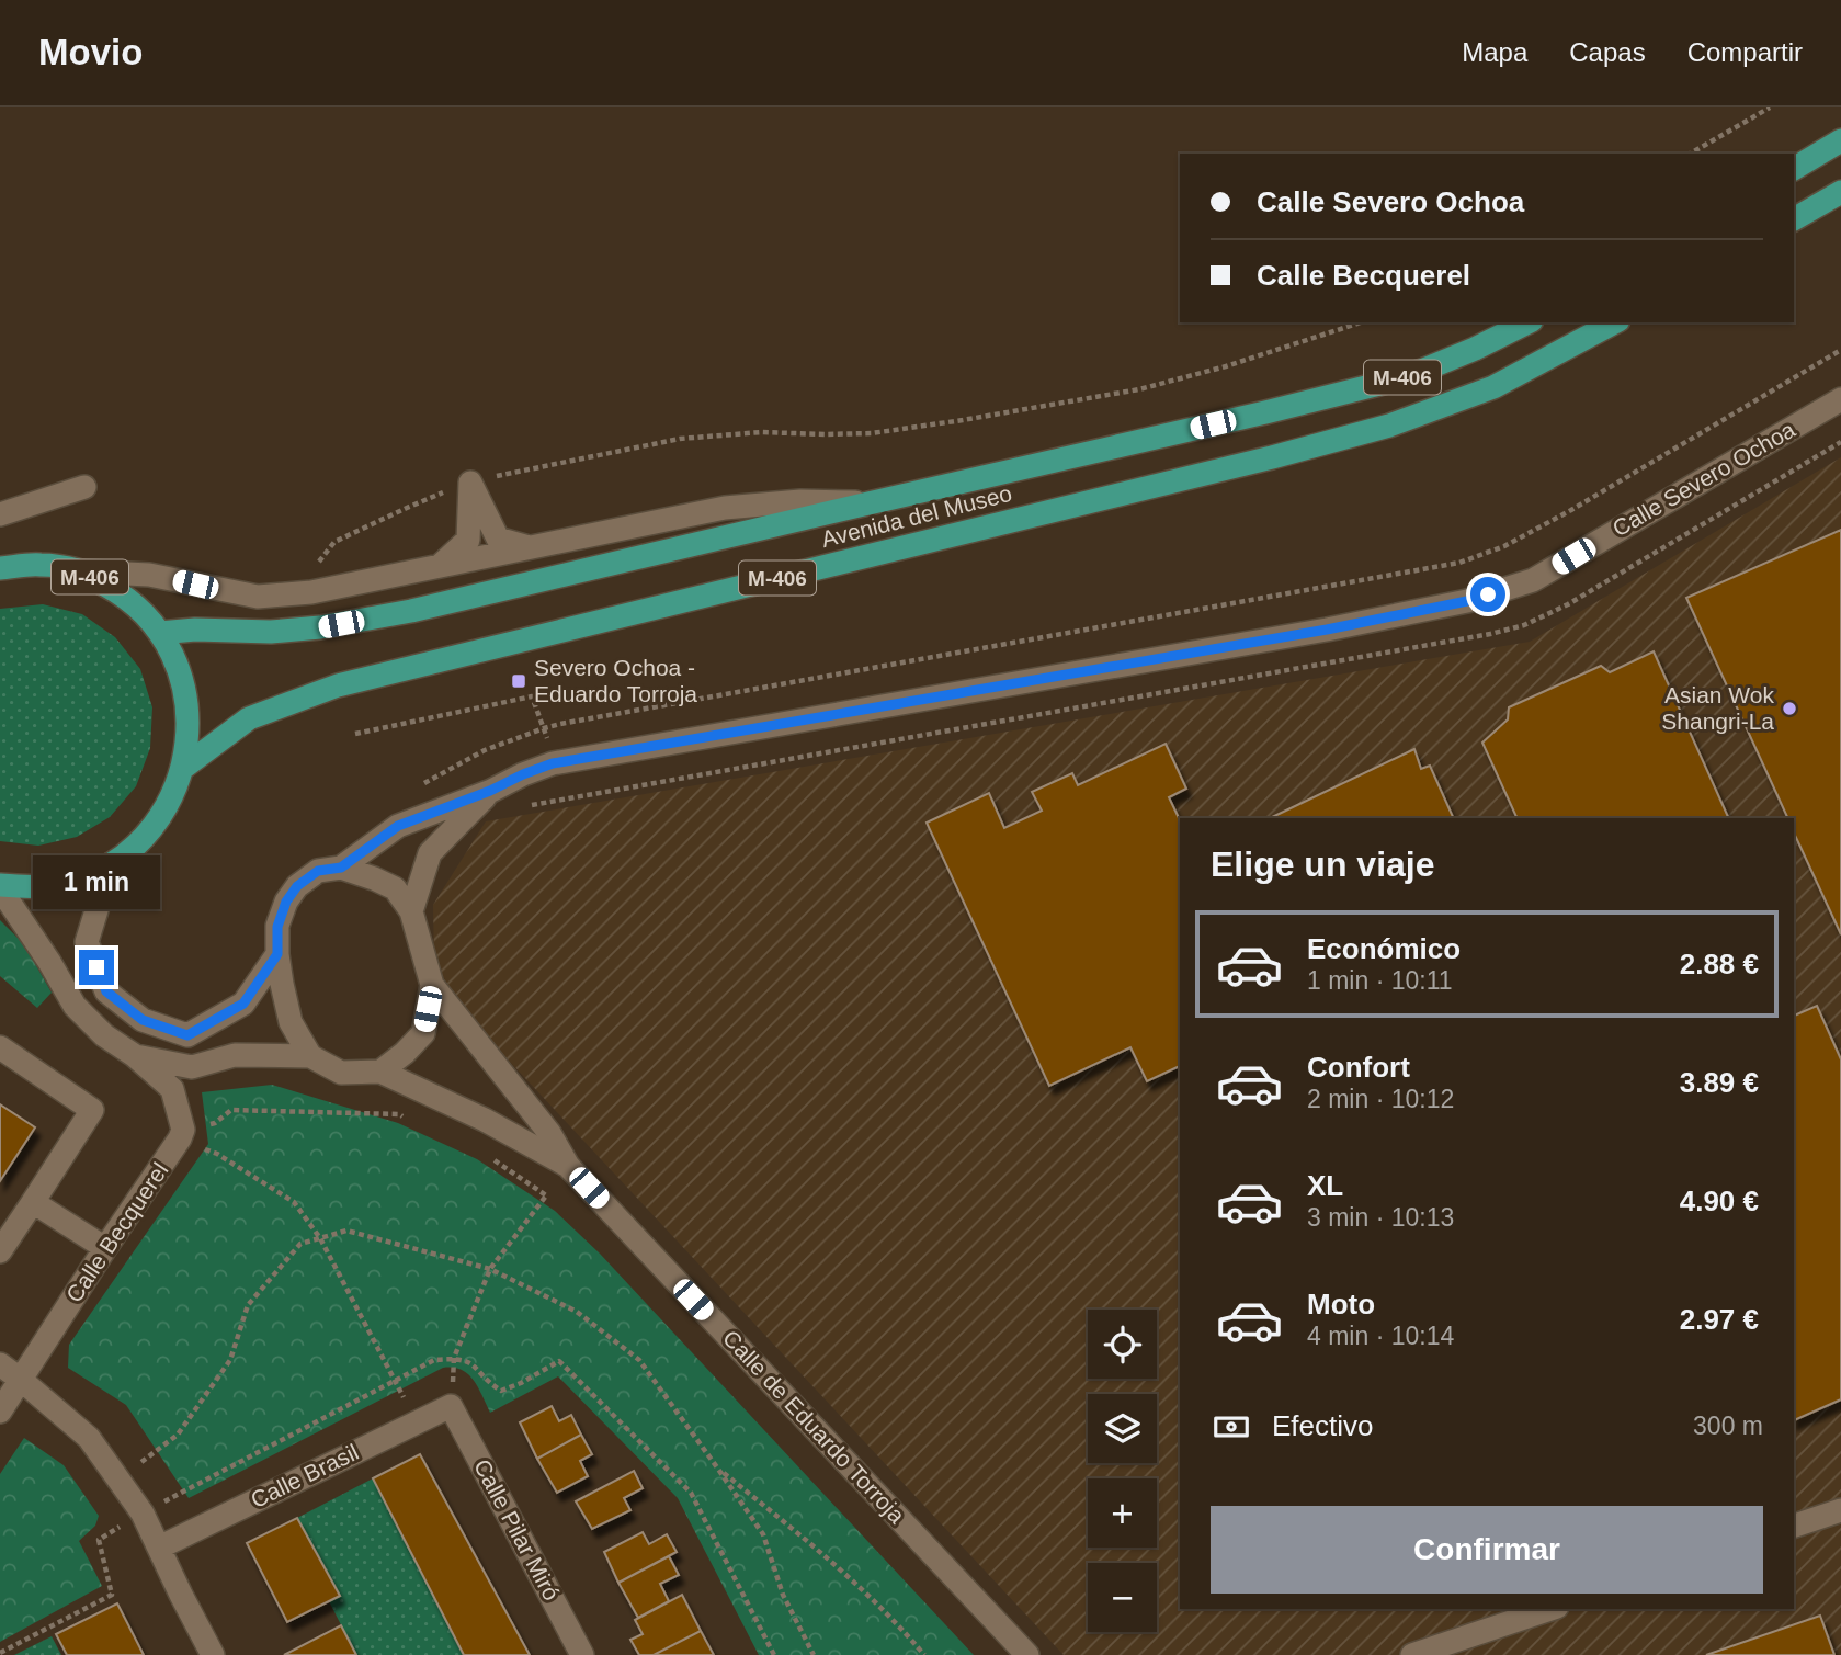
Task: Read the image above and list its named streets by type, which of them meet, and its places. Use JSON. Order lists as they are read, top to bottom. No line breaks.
{"streets":{"highway":["M-406","Avenida del Museo"],"street":["Calle Severo Ochoa","Calle Becquerel","Calle de Eduardo Torroja","Calle Brasil","Calle Pilar Miró"]},"crossings":[["M-406","Avenida del Museo"],["Calle Severo Ochoa","Calle de Eduardo Torroja"],["Calle Brasil","Calle Pilar Miró"]],"places":{"transit":["Severo Ochoa - Eduardo Torroja"],"other":["Asian Wok Shangri-La"]},"page":{"header":"Movio","nav":["Mapa","Capas","Compartir"],"banner":["Calle Severo Ochoa","Calle Becquerel"],"heading":"Elige un viaje","bubble":"1 min","list":[{"name":"Económico","note":"1 min · 10:11","value":"2.88 €"},{"name":"Confort","note":"2 min · 10:12","value":"3.89 €"},{"name":"XL","note":"3 min · 10:13","value":"4.90 €"},{"name":"Moto","note":"4 min · 10:14","value":"2.97 €"}],"map_buttons":["+","−"],"pay":["Efectivo","300 m"],"buttons":"Confirmar"}}
